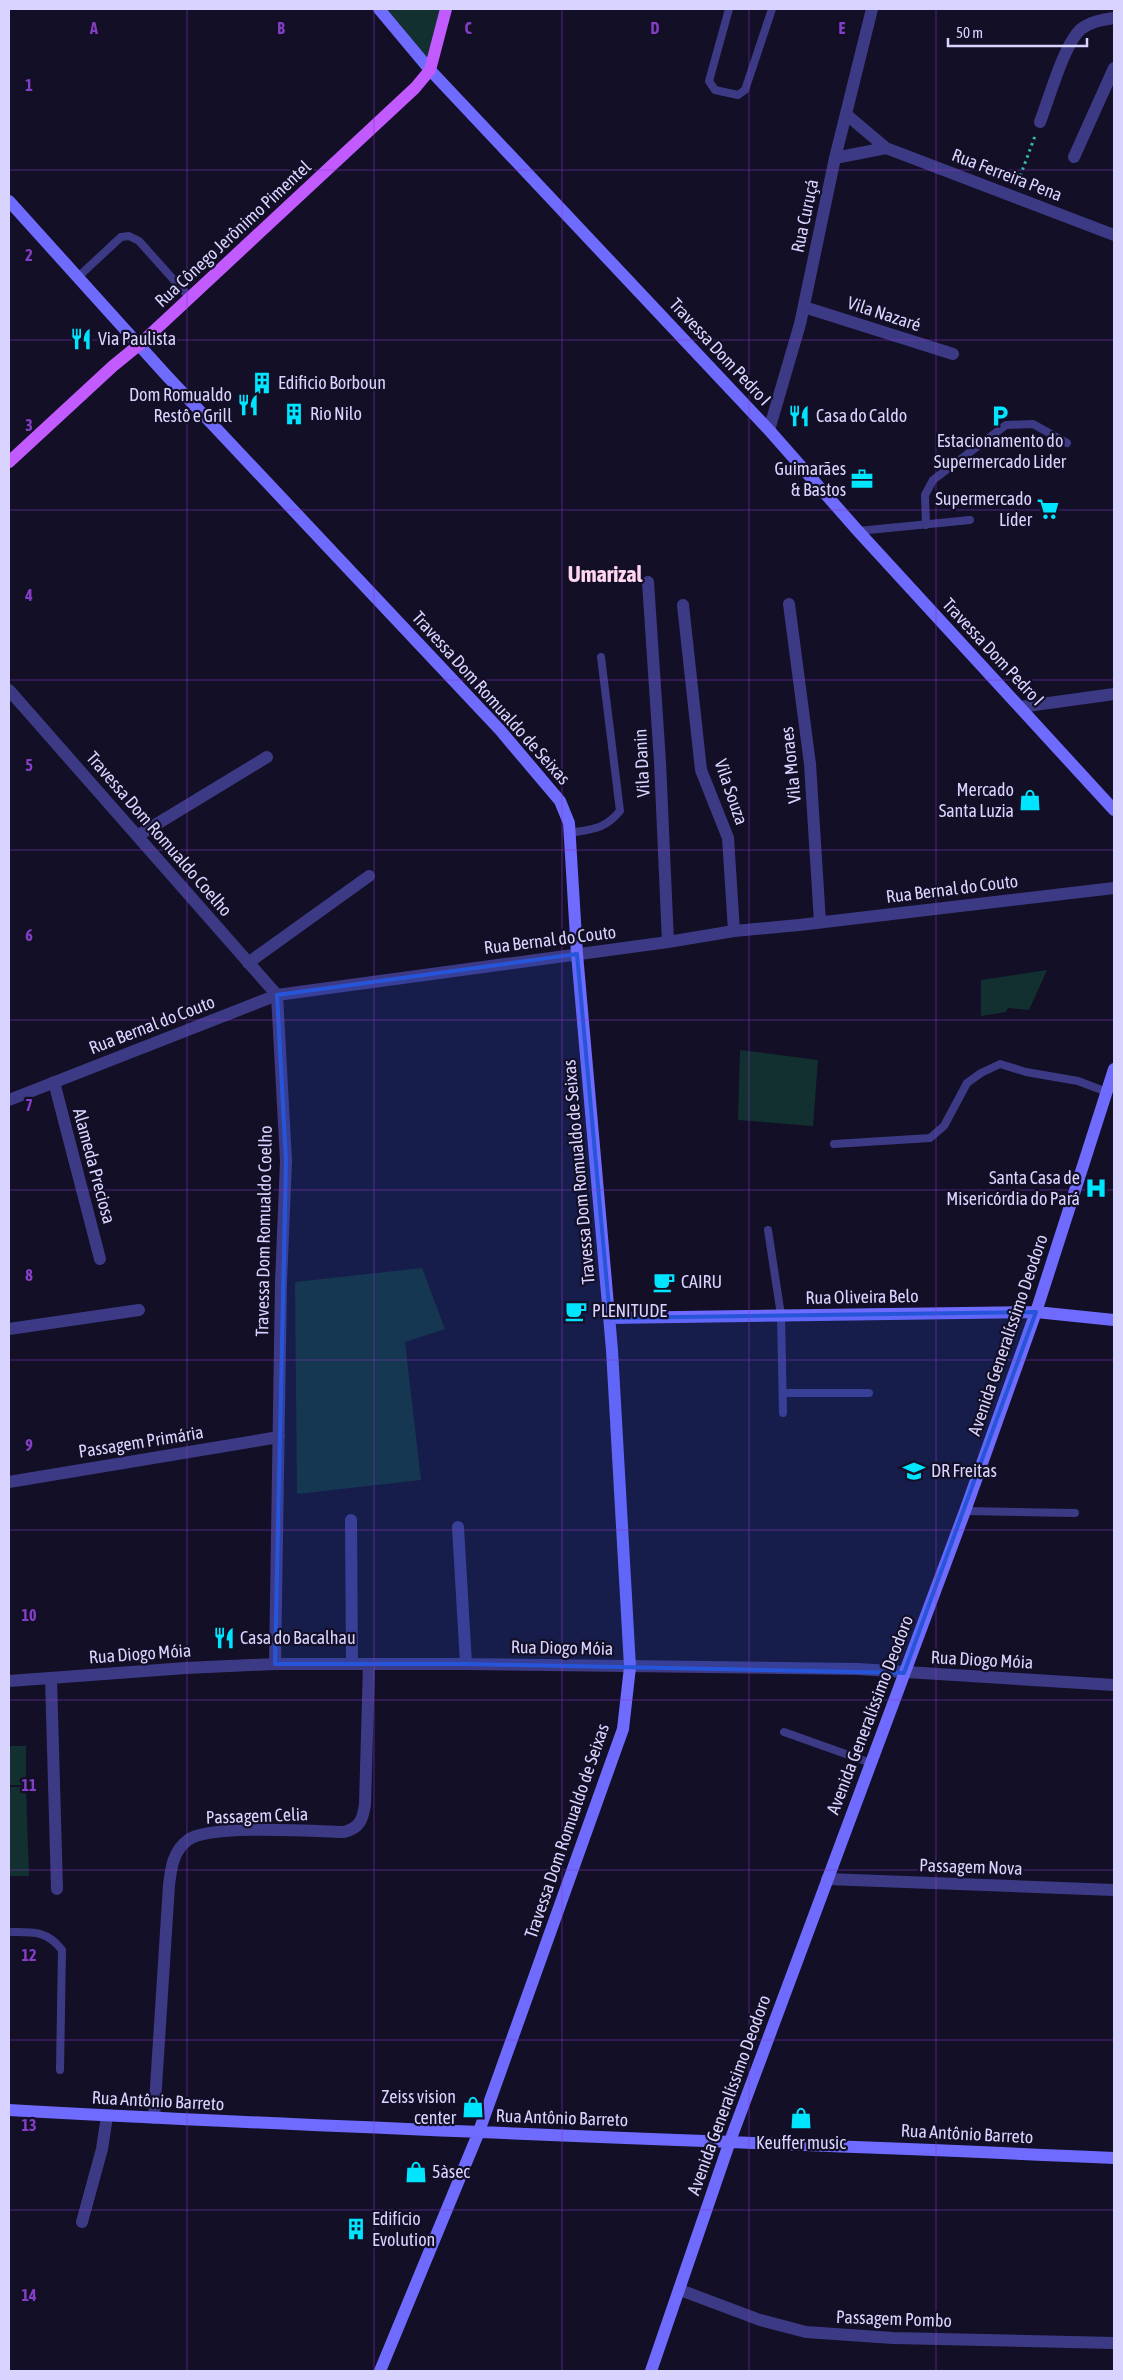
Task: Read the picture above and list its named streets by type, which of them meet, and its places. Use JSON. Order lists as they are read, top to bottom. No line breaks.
{"streets":{"main road":["Rua Cônego Jerônimo Pimentel"],"street":["Rua Ferreira Pena","Rua Curuçá","Vila Nazaré","Travessa Dom Pedro I","Travessa Dom Romualdo de Seixas","Vila Danin","Vila Moraes","Vila Souza","Travessa Dom Romualdo Coelho","Rua Bernal do Couto","Alameda Preciosa","Rua Oliveira Belo","Avenida Generalíssimo Deodoro","Passagem Primária","Rua Diogo Móia","Passagem Celia","Passagem Nova","Rua Antônio Barreto","Passagem Pombo"]},"crossings":[["Rua Ferreira Pena","Rua Curuçá"],["Rua Curuçá","Vila Nazaré"],["Rua Curuçá","Travessa Dom Pedro I"],["Rua Cônego Jerônimo Pimentel","Travessa Dom Pedro I"],["Rua Cônego Jerônimo Pimentel","Travessa Dom Romualdo de Seixas"],["Travessa Dom Romualdo de Seixas","Rua Bernal do Couto"],["Travessa Dom Romualdo de Seixas","Rua Oliveira Belo"],["Travessa Dom Romualdo de Seixas","Rua Diogo Móia"],["Travessa Dom Romualdo de Seixas","Rua Antônio Barreto"],["Vila Danin","Rua Bernal do Couto"],["Vila Moraes","Rua Bernal do Couto"],["Vila Souza","Rua Bernal do Couto"],["Travessa Dom Romualdo Coelho","Rua Bernal do Couto"],["Travessa Dom Romualdo Coelho","Passagem Primária"],["Travessa Dom Romualdo Coelho","Rua Diogo Móia"],["Rua Bernal do Couto","Alameda Preciosa"],["Rua Oliveira Belo","Avenida Generalíssimo Deodoro"],["Avenida Generalíssimo Deodoro","Rua Diogo Móia"],["Avenida Generalíssimo Deodoro","Passagem Nova"],["Avenida Generalíssimo Deodoro","Rua Antônio Barreto"],["Avenida Generalíssimo Deodoro","Passagem Pombo"],["Rua Diogo Móia","Passagem Celia"],["Passagem Celia","Rua Antônio Barreto"]],"districts":["Umarizal"],"places":{"restaurant":["Via Paulista","Dom Romualdo Restô e Grill","Casa do Caldo","Casa do Bacalhau"],"building":["Edificio Borboun","Rio Nilo","Edifício Evolution"],"parking":["Estacionamento do Supermercado Lider"],"office":["Guimarães & Bastos"],"supermarket":["Supermercado Líder"],"shop":["Mercado Santa Luzia","Zeiss vision center","Keuffer music","5àsec"],"hospital":["Santa Casa de Misericórdia do Pará"],"cafe":["CAIRU","PLENITUDE"],"school or university":["DR Freitas"]},"scale_bar":"50 m","grid":{"columns":["A","B","C","D","E"],"rows":["1","2","3","4","5","6","7","8","9","10","11","12","13","14"]}}
